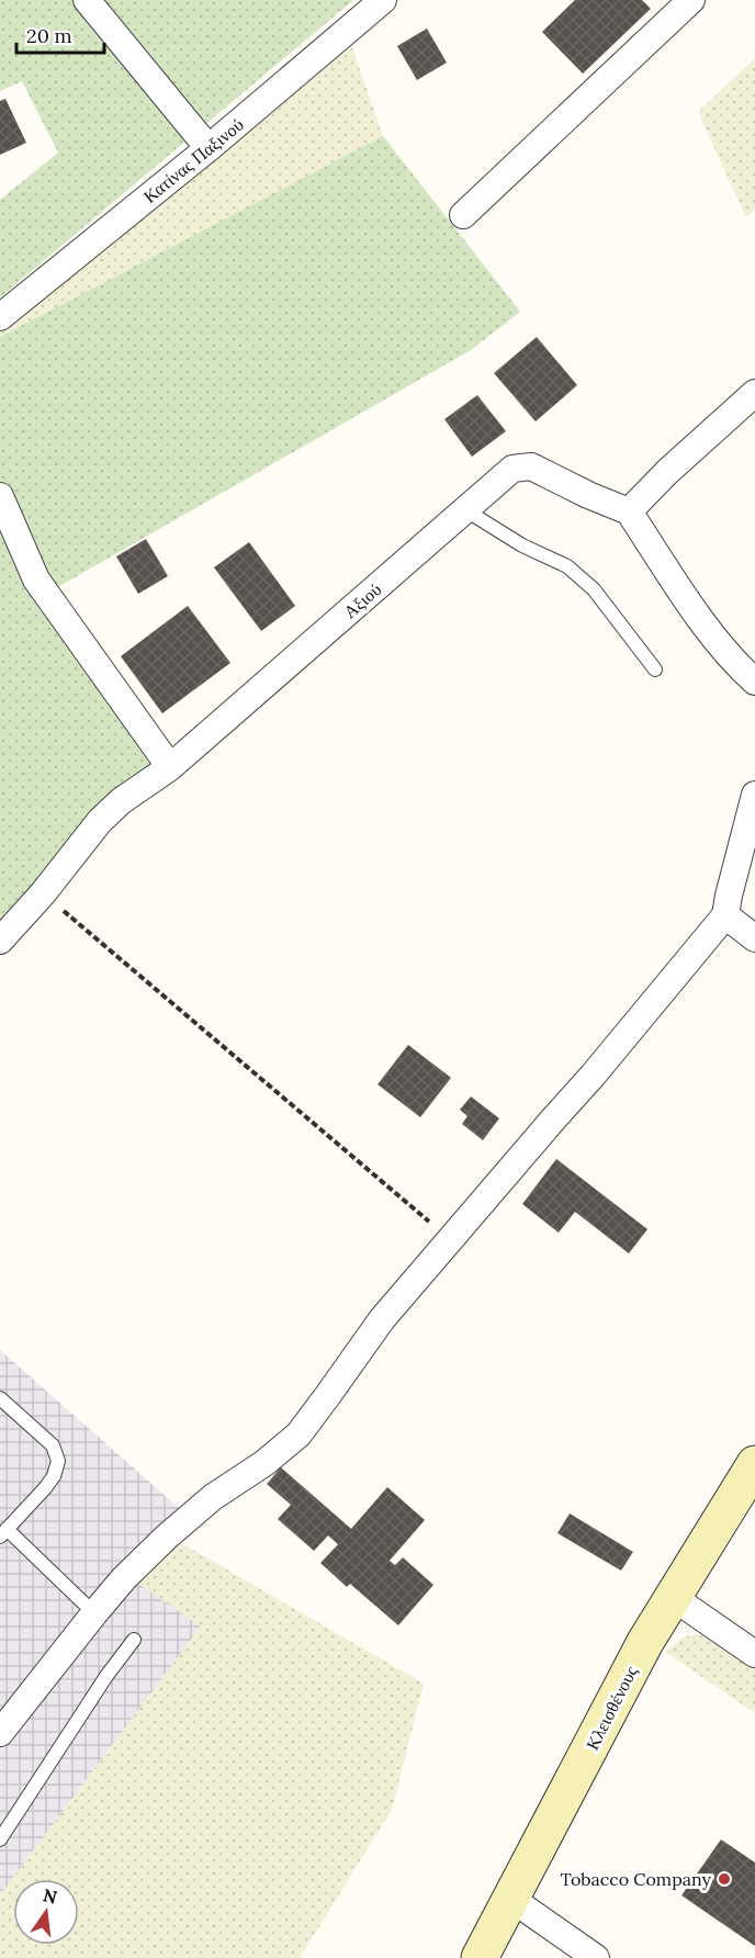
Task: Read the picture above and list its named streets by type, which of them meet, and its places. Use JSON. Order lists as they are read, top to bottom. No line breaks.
{"streets":{"main road":["Κλεισθένους"],"street":["Κατίνας Παξινού","Αξιού"]},"places":["Tobacco Company"],"scale_bar":"20 m","north":"top"}
